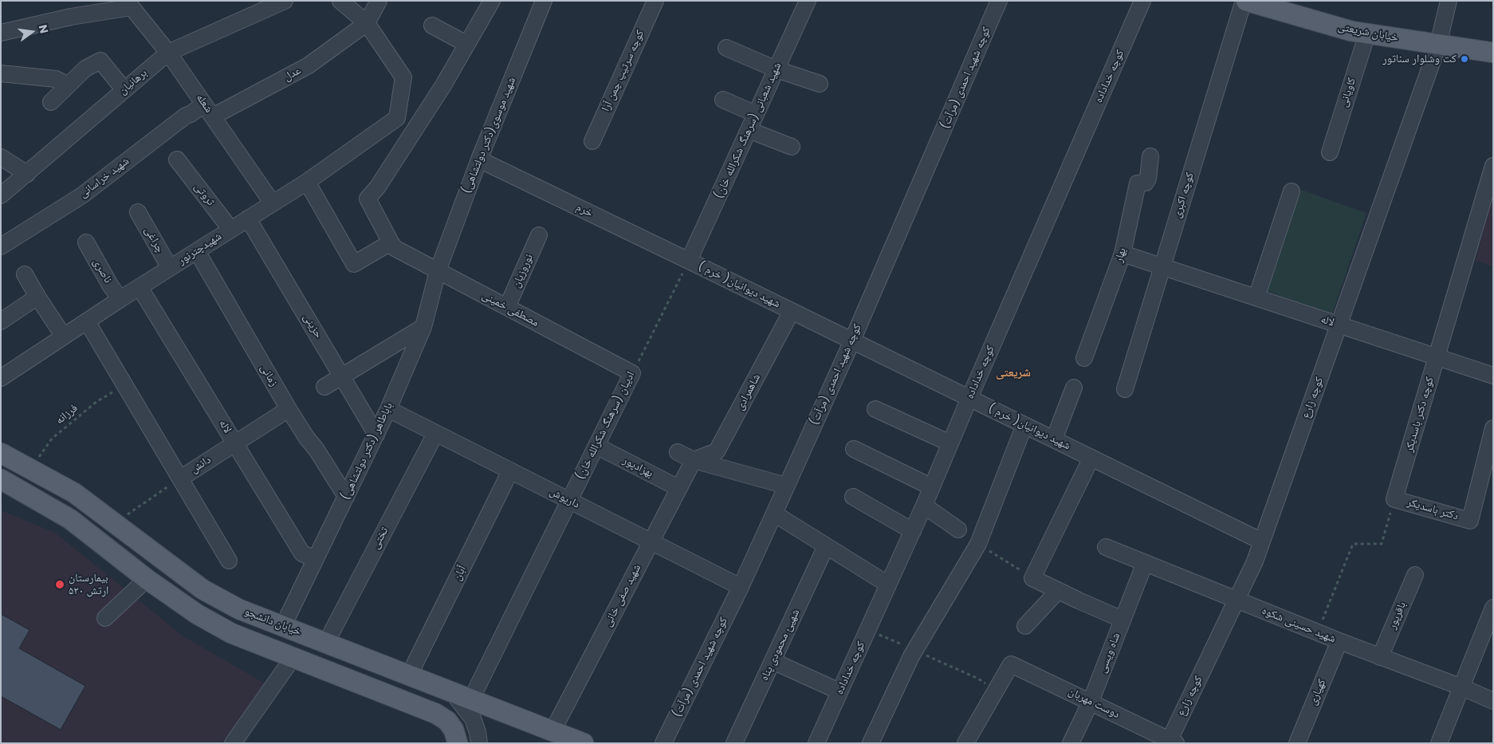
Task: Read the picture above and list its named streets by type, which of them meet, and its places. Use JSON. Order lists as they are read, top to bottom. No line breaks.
{"streets":{"main road":["خیابان شریعتی","خیابان دانشجو"],"street":["کوچه سرتیپ چمن آرا","عدل","کوچه خداداده","کوچه شهید احمدی (مرآت)","برهانیان","کاویانی","شعله","شهید شعبانی (سرهنگ شکرالله خان)","شهید موسوی(دکتر دولتشاهی)","شهید خراسانی","ثروتی","کوچه اکبری","خرم","چراغی","شهیدچترنور","بهار","ناصری","نوروزیان","شهید دیوانیان( خرم )","مصطفی خمینی","لاله","حزینی","زمانی","شاهمرادی","کوچه زارع","کوچه دکتر باسدیکر","ادیبان (سرهنگ شکرالله خان)","باباطاهر (دکتر دولتشاهی)","دانش","بهزادپور","داریوش","دکتر باسدیکر","تختی","آبان","شهید صفی خانی","باقرپور","شهید حسینی شکوه","شهیئ محمودی پناه","شاه ویسی","کهیاری","دوست مهربان"],"path":["فرزانه"]},"crossings":[["خیابان شریعتی","کاویانی"],["خیابان شریعتی","کوچه اکبری"],["خیابان شریعتی","کوچه زارع"],["عدل","شعله"],["عدل","شهید خراسانی"],["عدل","شهیدچترنور"],["کوچه خداداده","شهید دیوانیان( خرم )"],["کوچه شهید احمدی (مرآت)","شهید دیوانیان( خرم )"],["کوچه شهید احمدی (مرآت)","داریوش"],["برهانیان","شعله"],["شعله","شهید خراسانی"],["شعله","شهیدچترنور"],["شهید شعبانی (سرهنگ شکرالله خان)","خرم"],["شهید شعبانی (سرهنگ شکرالله خان)","شهید دیوانیان( خرم )"],["شهید شعبانی (سرهنگ شکرالله خان)","ادیبان (سرهنگ شکرالله خان)"],["شهید موسوی(دکتر دولتشاهی)","خرم"],["شهید موسوی(دکتر دولتشاهی)","مصطفی خمینی"],["شهید موسوی(دکتر دولتشاهی)","باباطاهر (دکتر دولتشاهی)"],["ثروتی","شهیدچترنور"],["کوچه اکبری","لاله"],["خرم","شهید دیوانیان( خرم )"],["خرم","ادیبان (سرهنگ شکرالله خان)"],["چراغی","شهیدچترنور"],["شهیدچترنور","ناصری"],["شهیدچترنور","لاله"],["شهیدچترنور","حزینی"],["شهیدچترنور","زمانی"],["بهار","لاله"],["نوروزیان","مصطفی خمینی"],["شهید دیوانیان( خرم )","شاهمرادی"],["شهید دیوانیان( خرم )","کوچه زارع"],["شهید دیوانیان( خرم )","ادیبان (سرهنگ شکرالله خان)"],["مصطفی خمینی","ادیبان (سرهنگ شکرالله خان)"],["مصطفی خمینی","باباطاهر (دکتر دولتشاهی)"],["لاله","کوچه زارع"],["لاله","کوچه دکتر باسدیکر"],["لاله","باباطاهر (دکتر دولتشاهی)"],["لاله","دانش"],["حزینی","باباطاهر (دکتر دولتشاهی)"],["زمانی","باباطاهر (دکتر دولتشاهی)"],["زمانی","دانش"],["شاهمرادی","شهید صفی خانی"],["کوچه زارع","شهید حسینی شکوه"],["کوچه زارع","دوست مهربان"],["فرزانه","خیابان دانشجو"],["کوچه دکتر باسدیکر","دکتر باسدیکر"],["ادیبان (سرهنگ شکرالله خان)","بهزادپور"],["ادیبان (سرهنگ شکرالله خان)","داریوش"],["ادیبان (سرهنگ شکرالله خان)","خیابان دانشجو"],["باباطاهر (دکتر دولتشاهی)","داریوش"],["باباطاهر (دکتر دولتشاهی)","خیابان دانشجو"],["دانش","خیابان دانشجو"],["بهزادپور","شهید صفی خانی"],["داریوش","تختی"],["داریوش","آبان"],["داریوش","شهید صفی خانی"],["تختی","خیابان دانشجو"],["آبان","خیابان دانشجو"],["شهید صفی خانی","خیابان دانشجو"],["باقرپور","شهید حسینی شکوه"],["شهید حسینی شکوه","شاه ویسی"],["شهید حسینی شکوه","کهیاری"],["شاه ویسی","دوست مهربان"]],"districts":["شریعتی"],"places":["کت وشلوار سناتور","بیمارستان ۵۲۰ ارتش"],"north":"right"}
